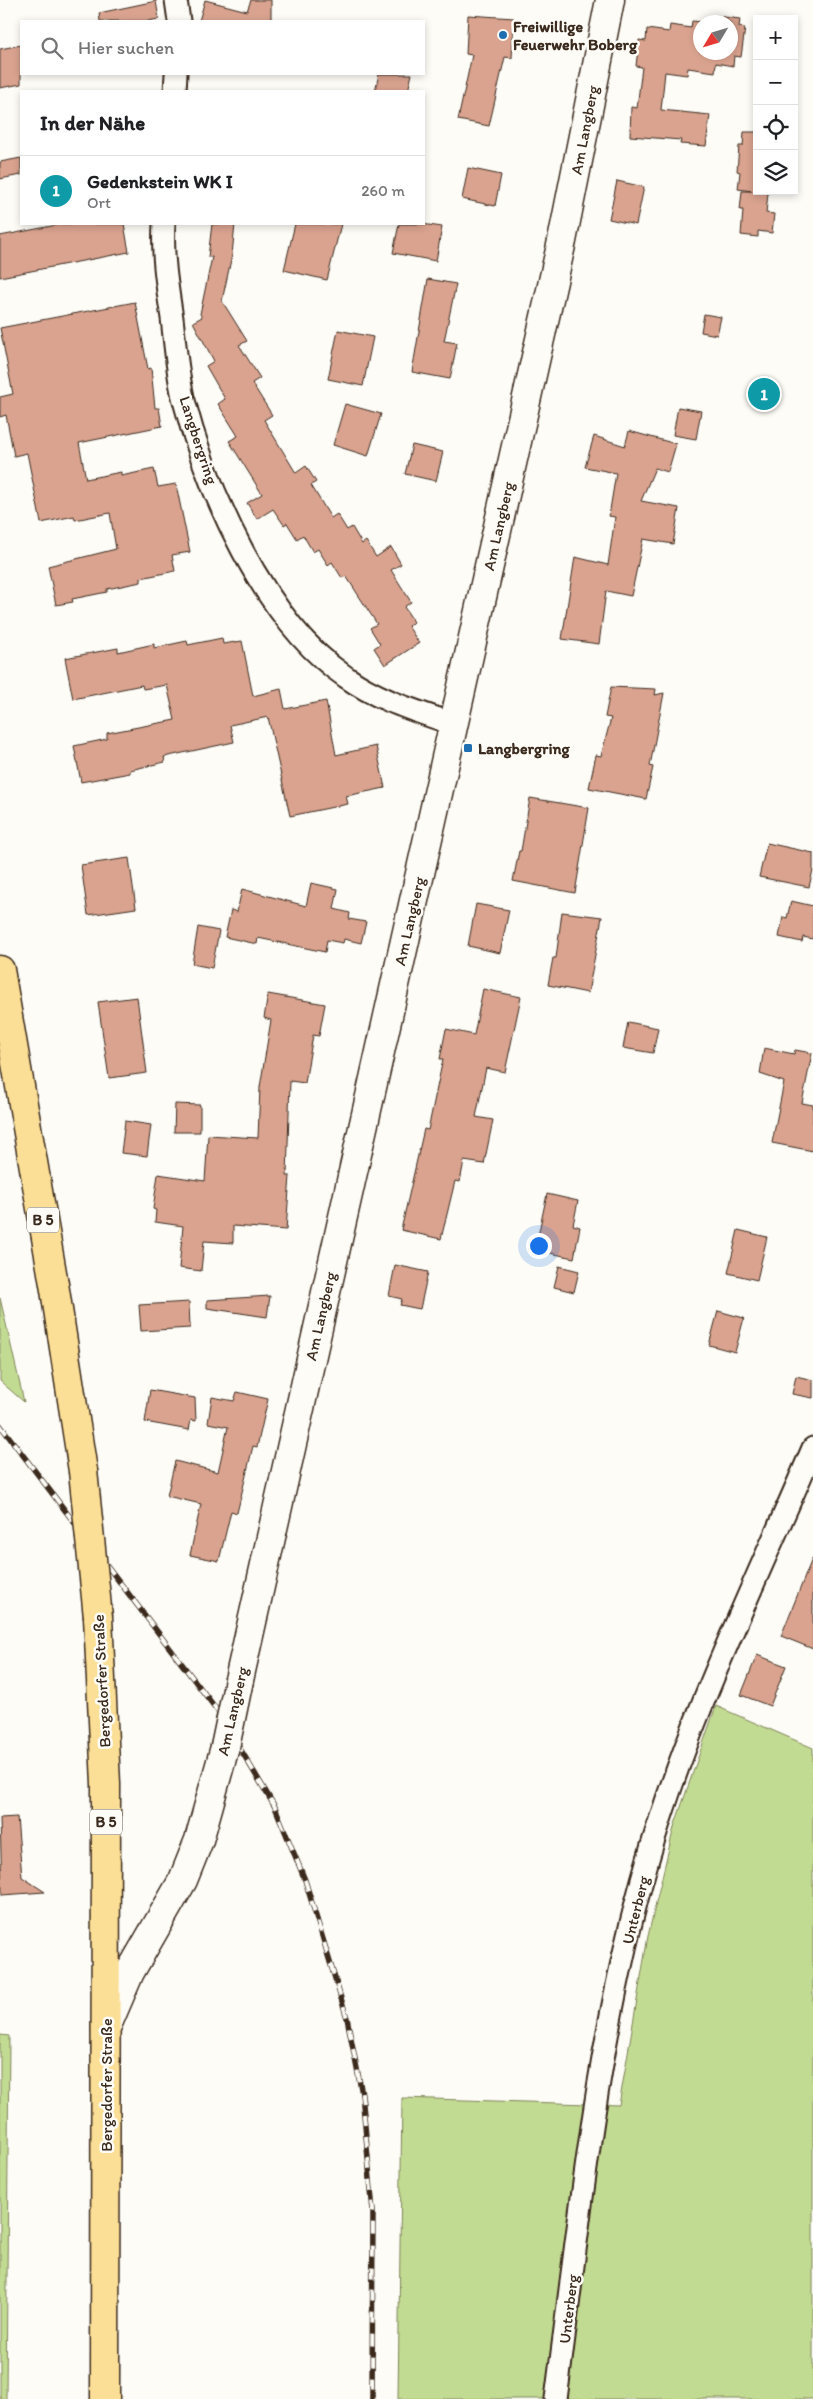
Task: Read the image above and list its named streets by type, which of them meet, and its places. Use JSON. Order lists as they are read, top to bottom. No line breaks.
{"streets":{"main road":["B 5","Bergedorfer Straße"],"street":["Am Langberg","Langbergring","Unterberg"]},"crossings":[["Am Langberg","Langbergring"],["Am Langberg","Bergedorfer Straße"]],"places":{"other":["Freiwillige Feuerwehr Boberg"],"transit":["Langbergring"]},"north":"bottom left","page":{"map_buttons":["+","−"],"search":"Hier suchen","heading":"In der Nähe","list":[{"mark":"1","name":"Gedenkstein WK I","note":"Ort","value":"260 m"}],"pins":"1"}}
